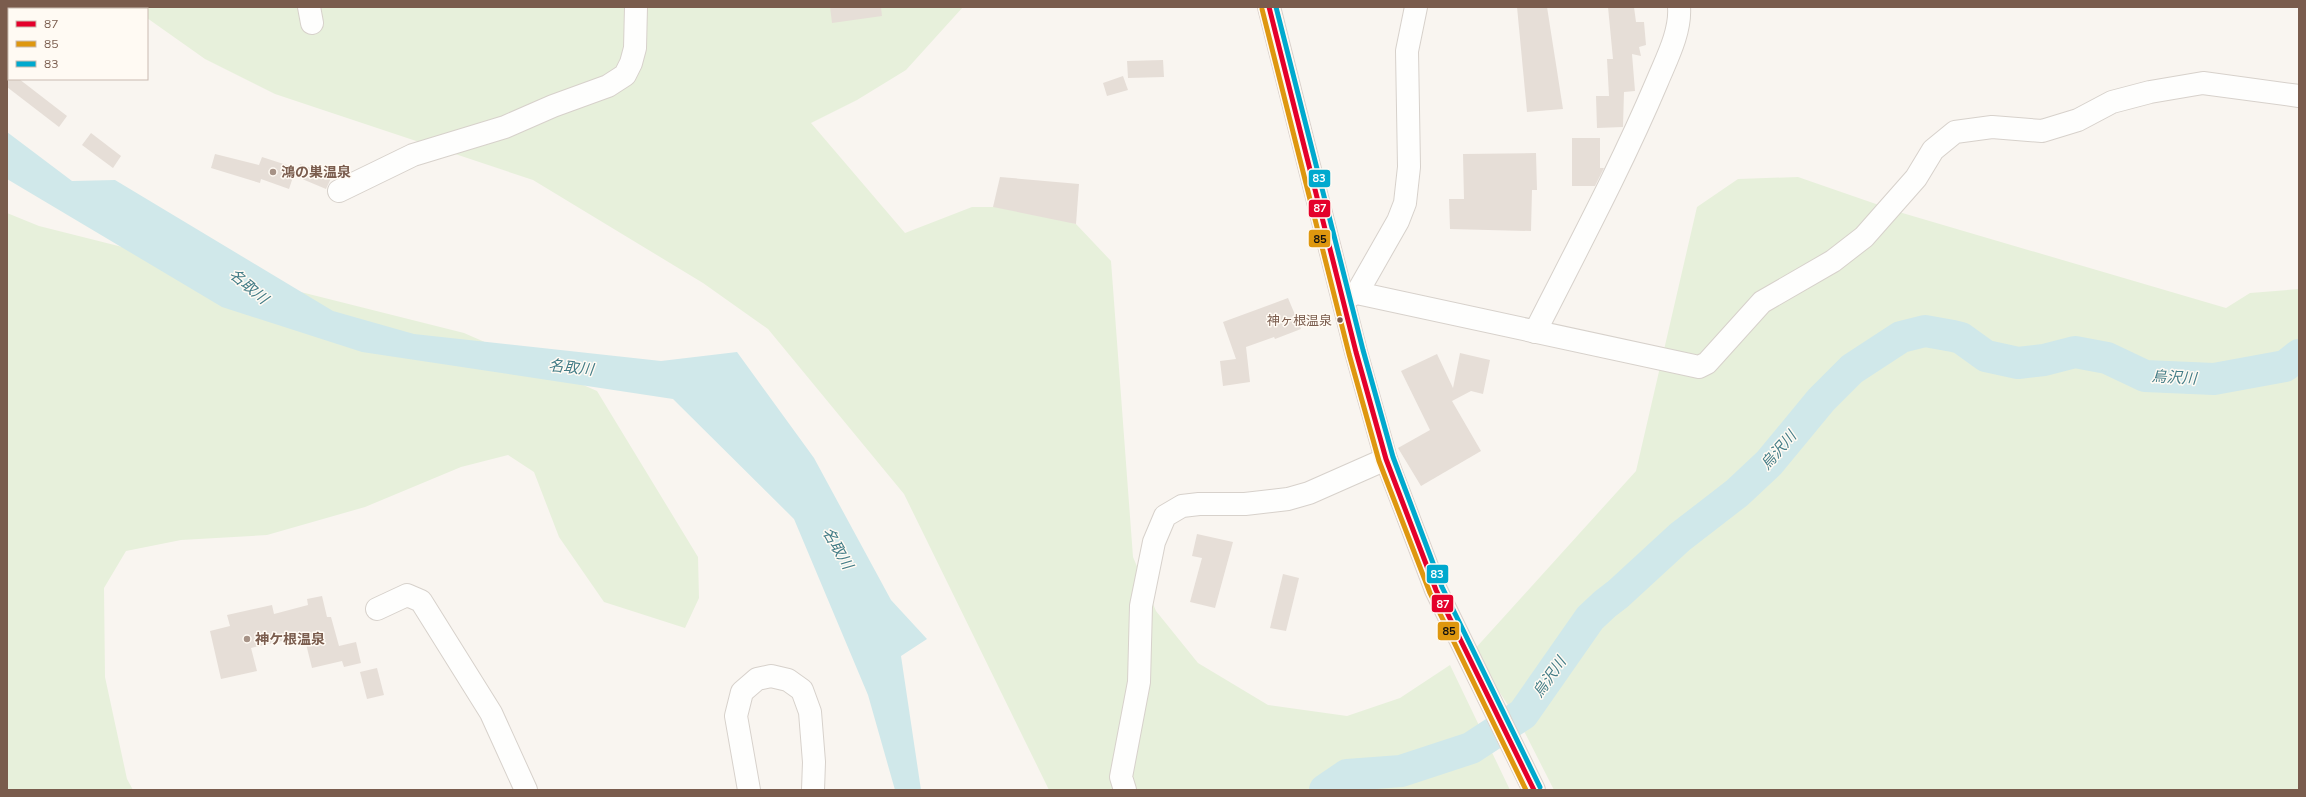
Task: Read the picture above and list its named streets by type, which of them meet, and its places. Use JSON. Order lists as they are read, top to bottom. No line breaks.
{"water":["名取川","烏沢川"],"places":["鴻の巣温泉","神ヶ根温泉","神ケ根温泉"],"lines":["transit line 87","transit line 83","transit line 85"],"legend":["87","85","83"]}
